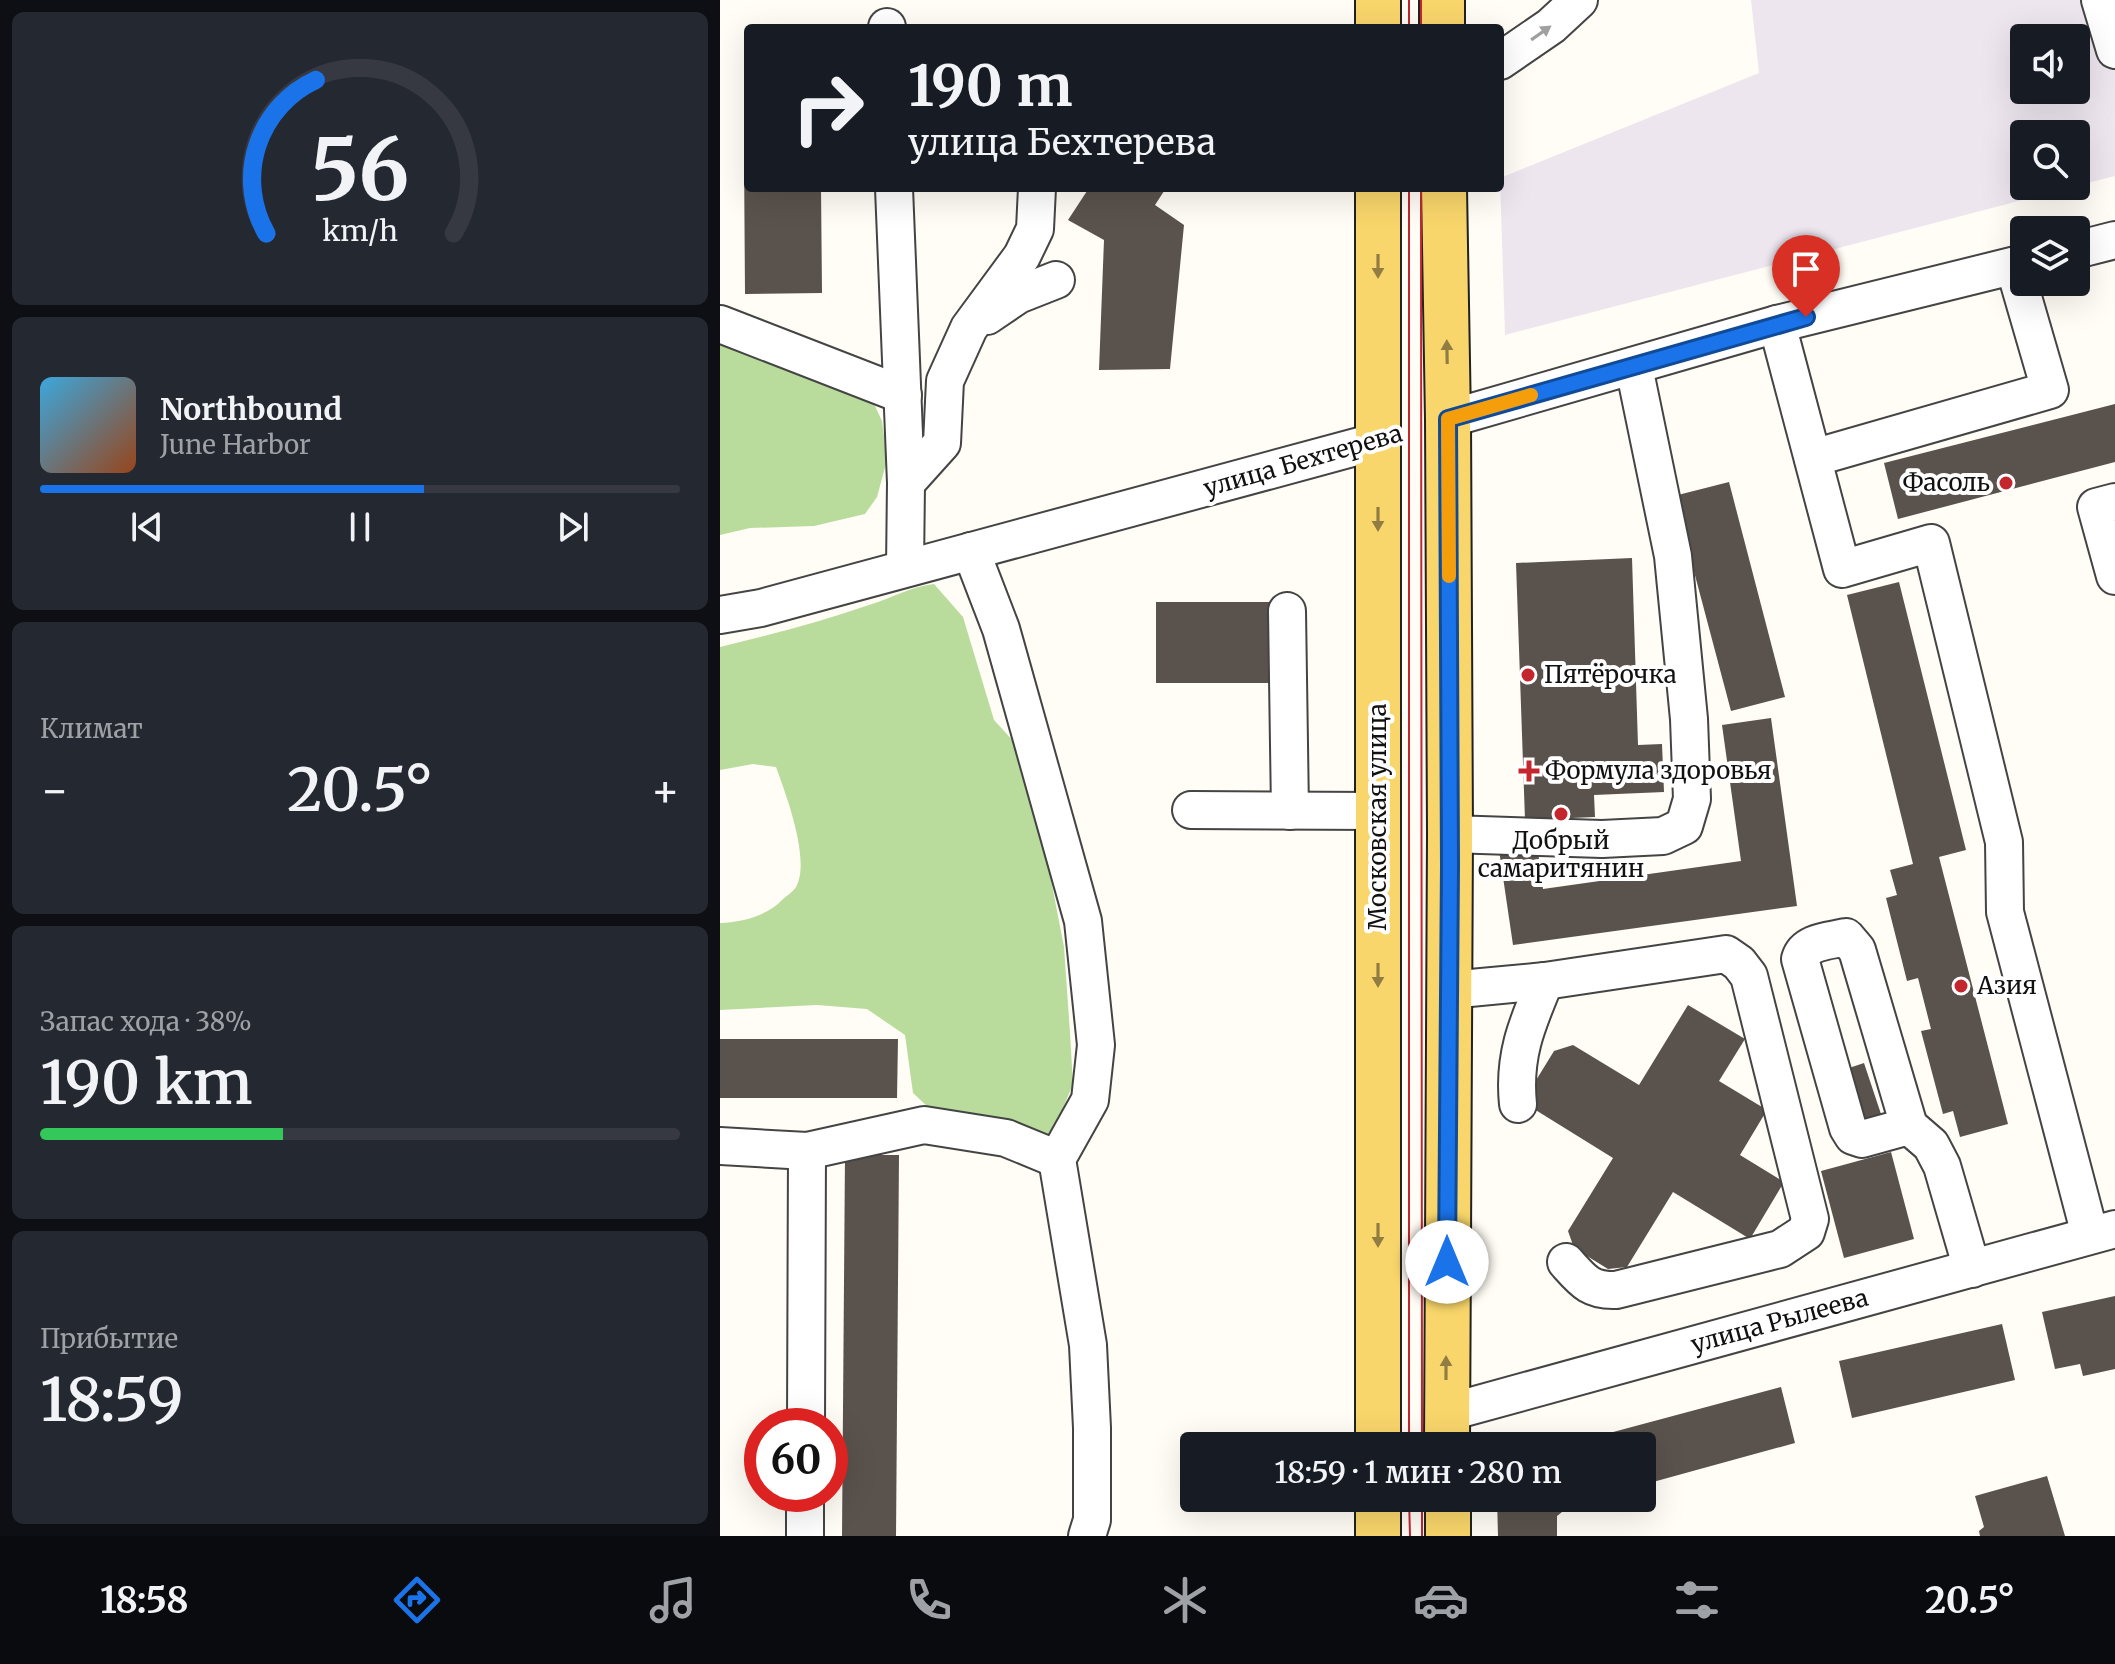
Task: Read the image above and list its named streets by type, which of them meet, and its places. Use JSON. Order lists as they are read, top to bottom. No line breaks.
{"streets":{"main road":["улица Бехтерева","Московская улица"],"street":["улица Рылеева"]},"crossings":[["улица Бехтерева","Московская улица"]],"places":{"other":["Фасоль","Пятёрочка","Добрый самаритянин","Азия"],"health":["Формула здоровья"]},"page":{"turn":["190 m","улица Бехтерева"],"song":["Northbound","June Harbor"],"tile":["Климат",["Запас хода · 38%","190 km"],["Прибытие","18:59"]],"heat":["−","20.5°","+"],"limit":"60","trip":"18:59 · 1 мин · 280 m","tabs":["18:58","20.5°"],"gauge":["56","km/h"]}}
